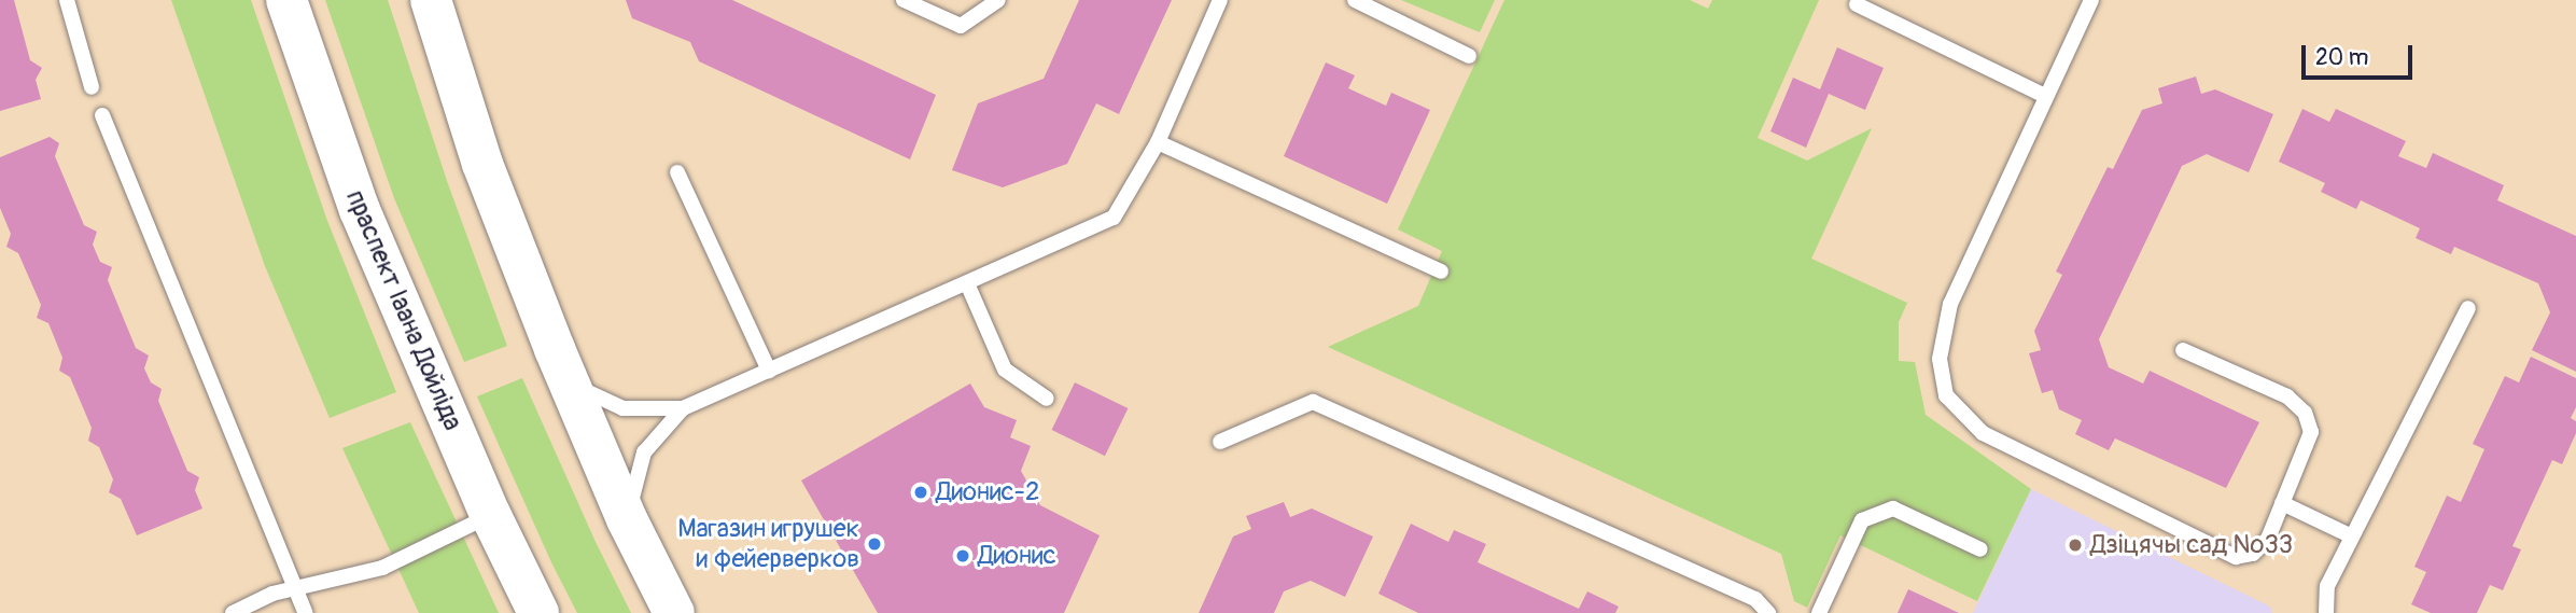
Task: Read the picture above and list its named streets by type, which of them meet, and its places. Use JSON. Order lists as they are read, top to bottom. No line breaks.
{"streets":{"main road":["праспект Іаана Дойліда"]},"places":["Дионис-2","Магазин игрушек и фейерверков","Дзіцячы сад №33","Дионис"],"scale_bar":"20 m"}
